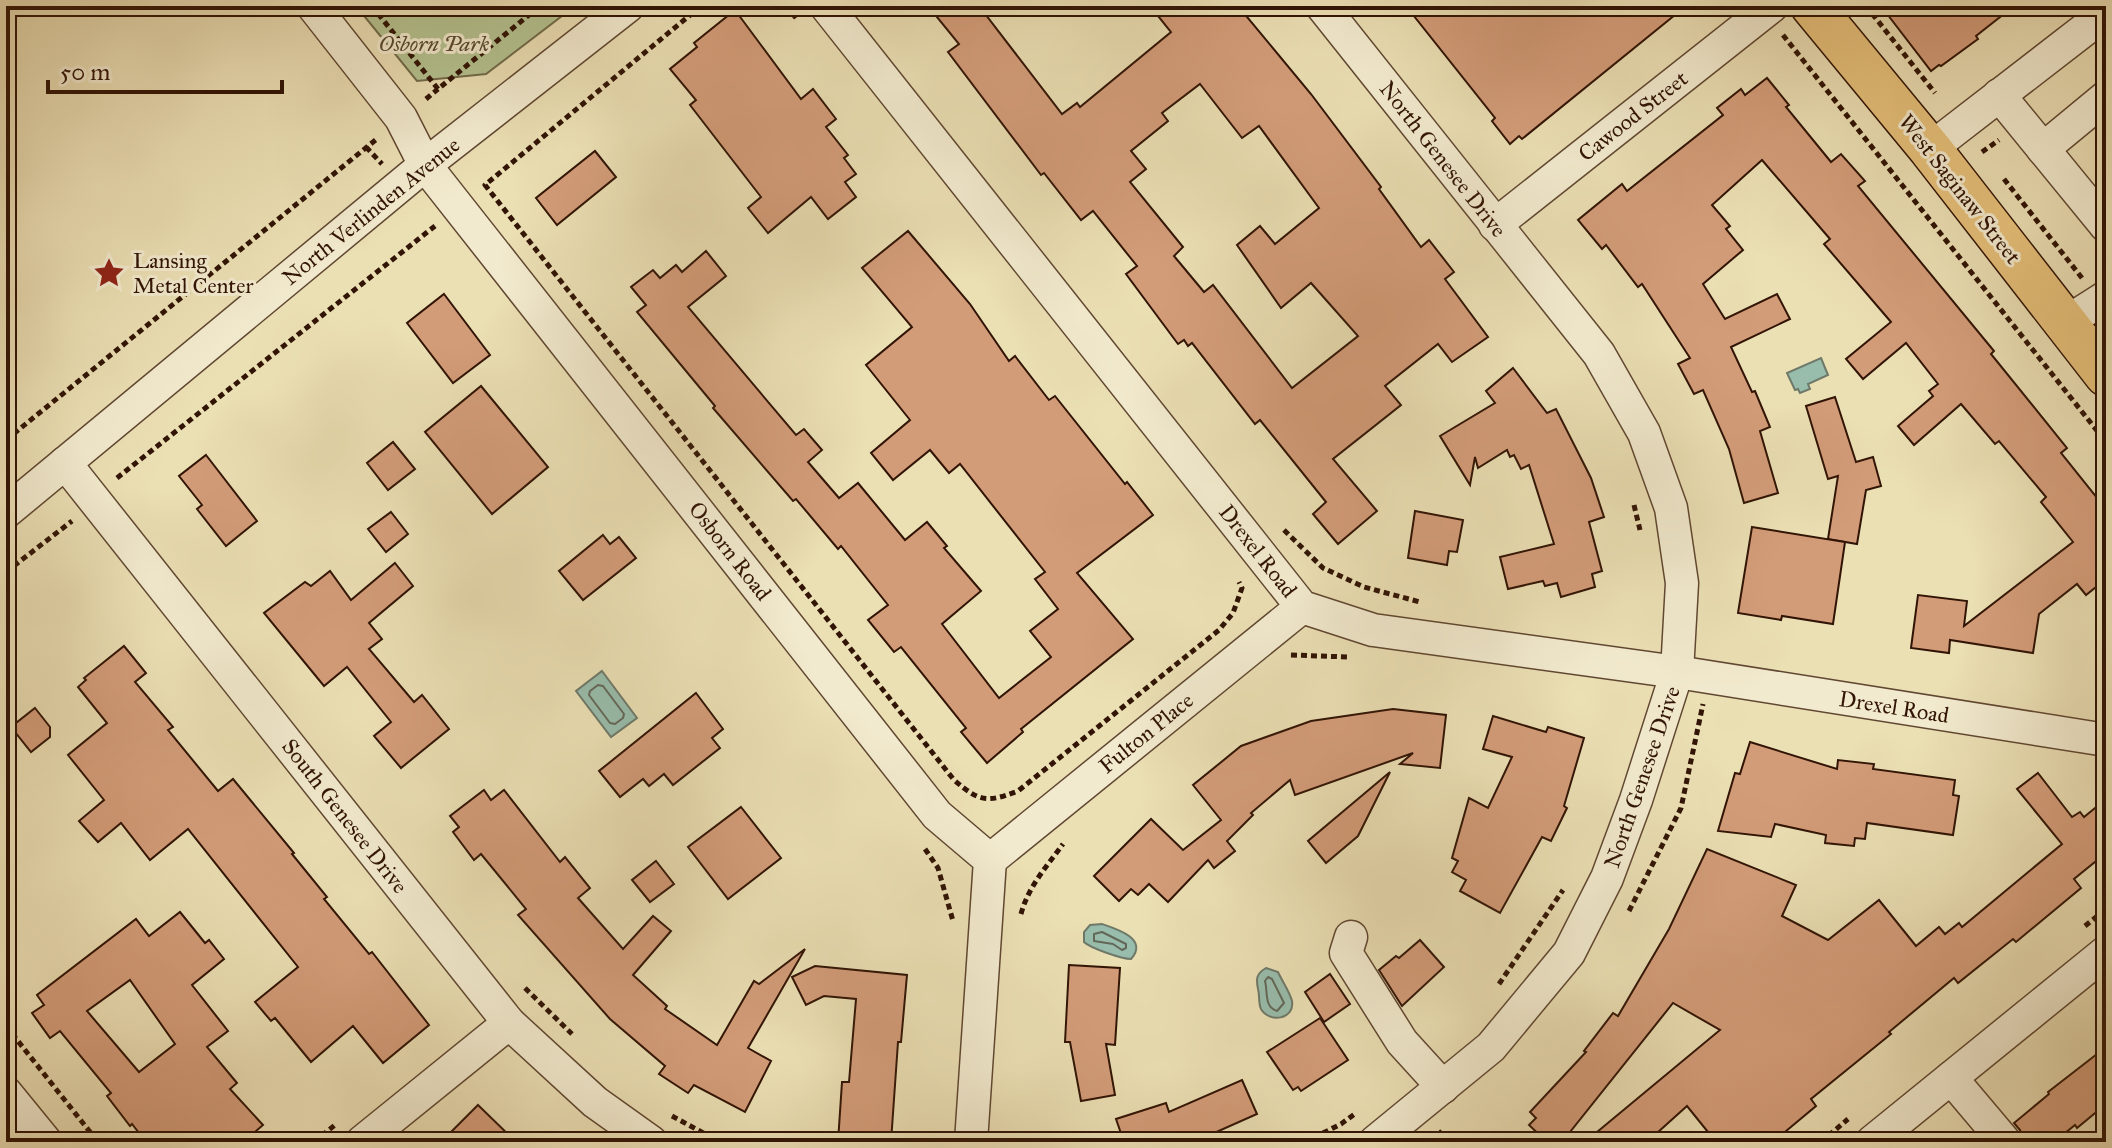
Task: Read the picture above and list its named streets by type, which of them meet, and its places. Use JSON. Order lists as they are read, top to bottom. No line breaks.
{"streets":{"main road":["West Saginaw Street"],"street":["Cawood Street","North Genesee Drive","North Verlinden Avenue","Osborn Road","Drexel Road","Fulton Place","South Genesee Drive"]},"crossings":[["Cawood Street","North Genesee Drive"],["North Genesee Drive","Drexel Road"],["North Verlinden Avenue","Osborn Road"],["North Verlinden Avenue","South Genesee Drive"],["Osborn Road","Fulton Place"],["Drexel Road","Fulton Place"]],"parks":["Osborn Park"],"places":{"place":["Lansing Metal Center"]},"scale_bar":"50 m"}
